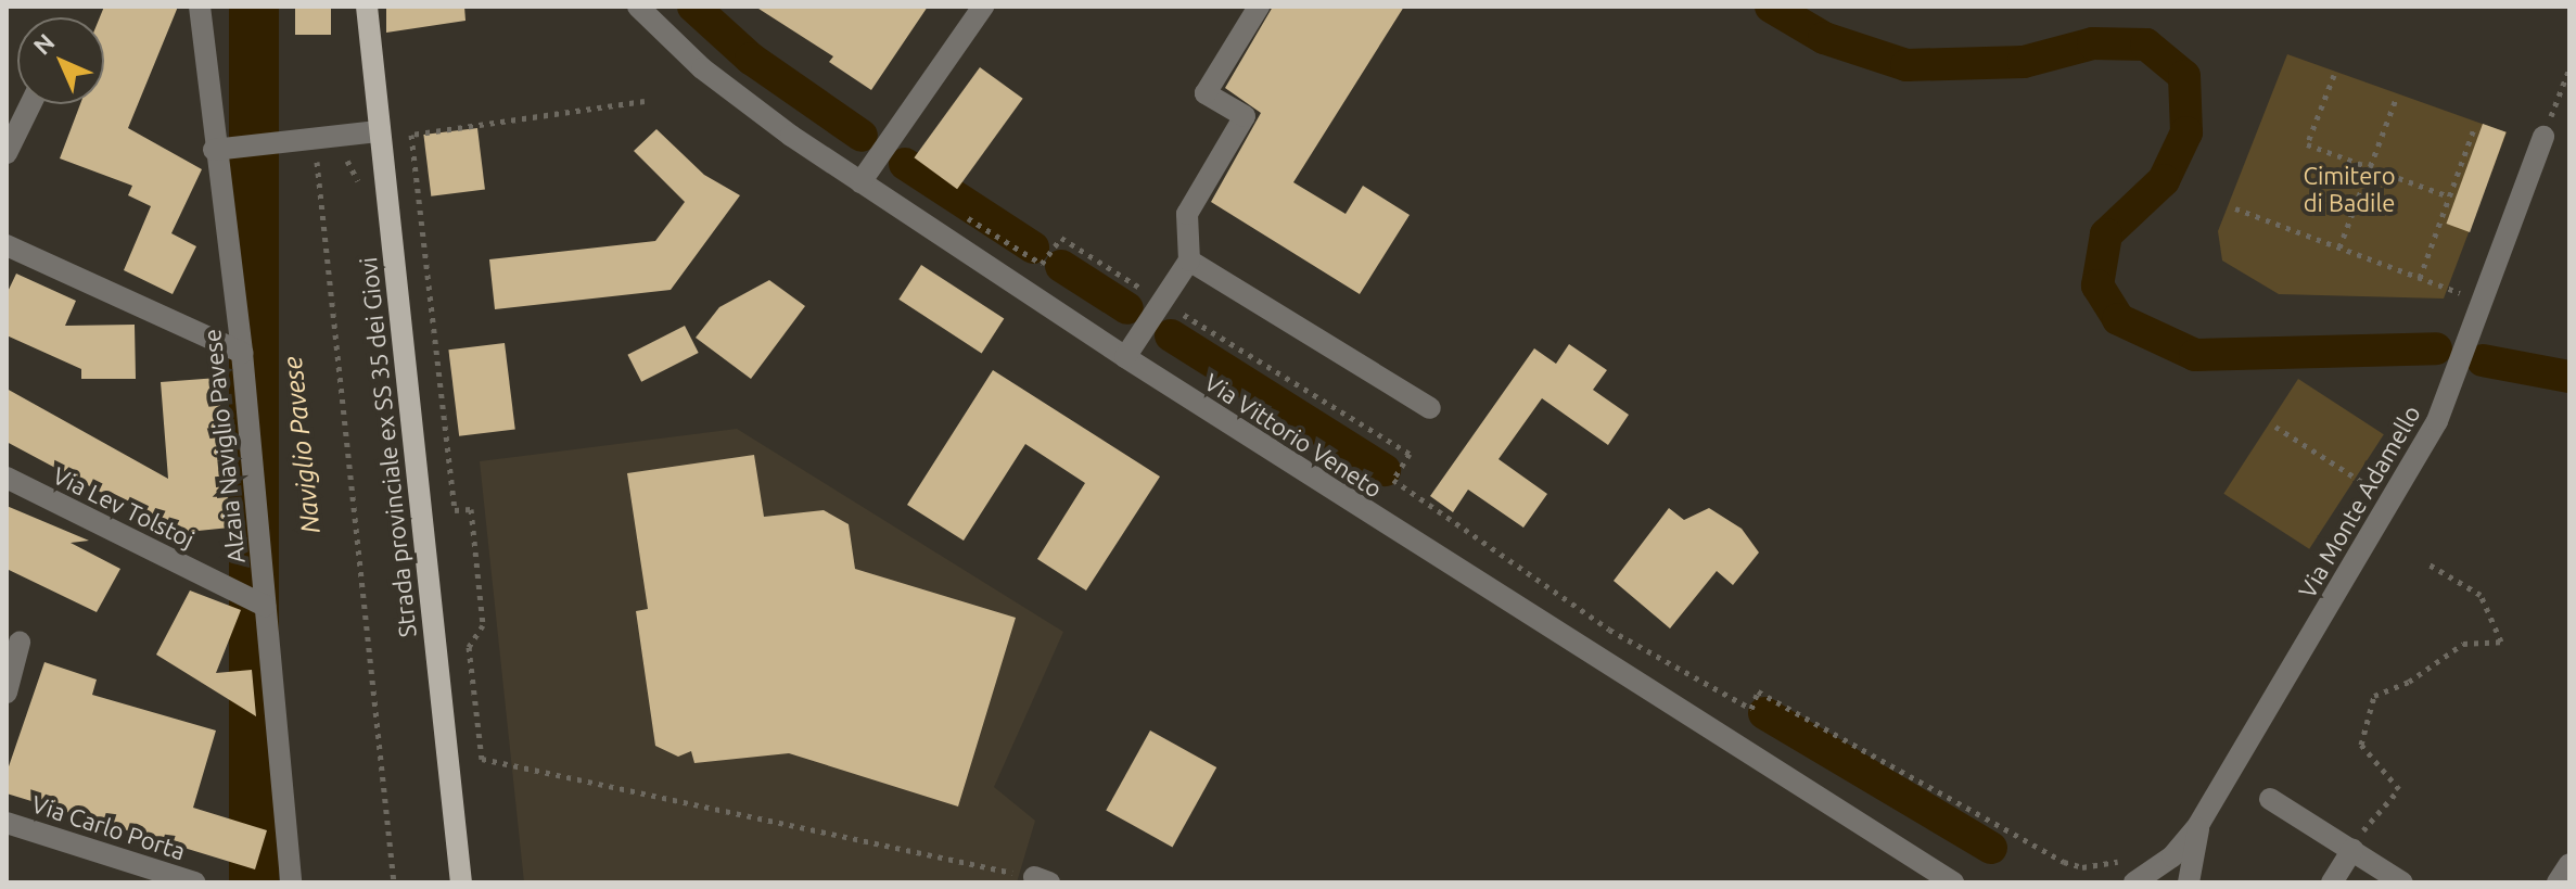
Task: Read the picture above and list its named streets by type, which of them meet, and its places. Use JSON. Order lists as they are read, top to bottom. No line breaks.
{"streets":{"main road":["Strada provinciale ex SS 35 dei Giovi"],"street":["Via Vittorio Veneto","Alzaia Naviglio Pavese","Via Monte Adamello","Via Lev Tolstoj","Via Carlo Porta"]},"crossings":[["Alzaia Naviglio Pavese","Via Lev Tolstoj"]],"water":["Naviglio Pavese"],"parks":["Cimitero di Badile"],"north":"top left"}
